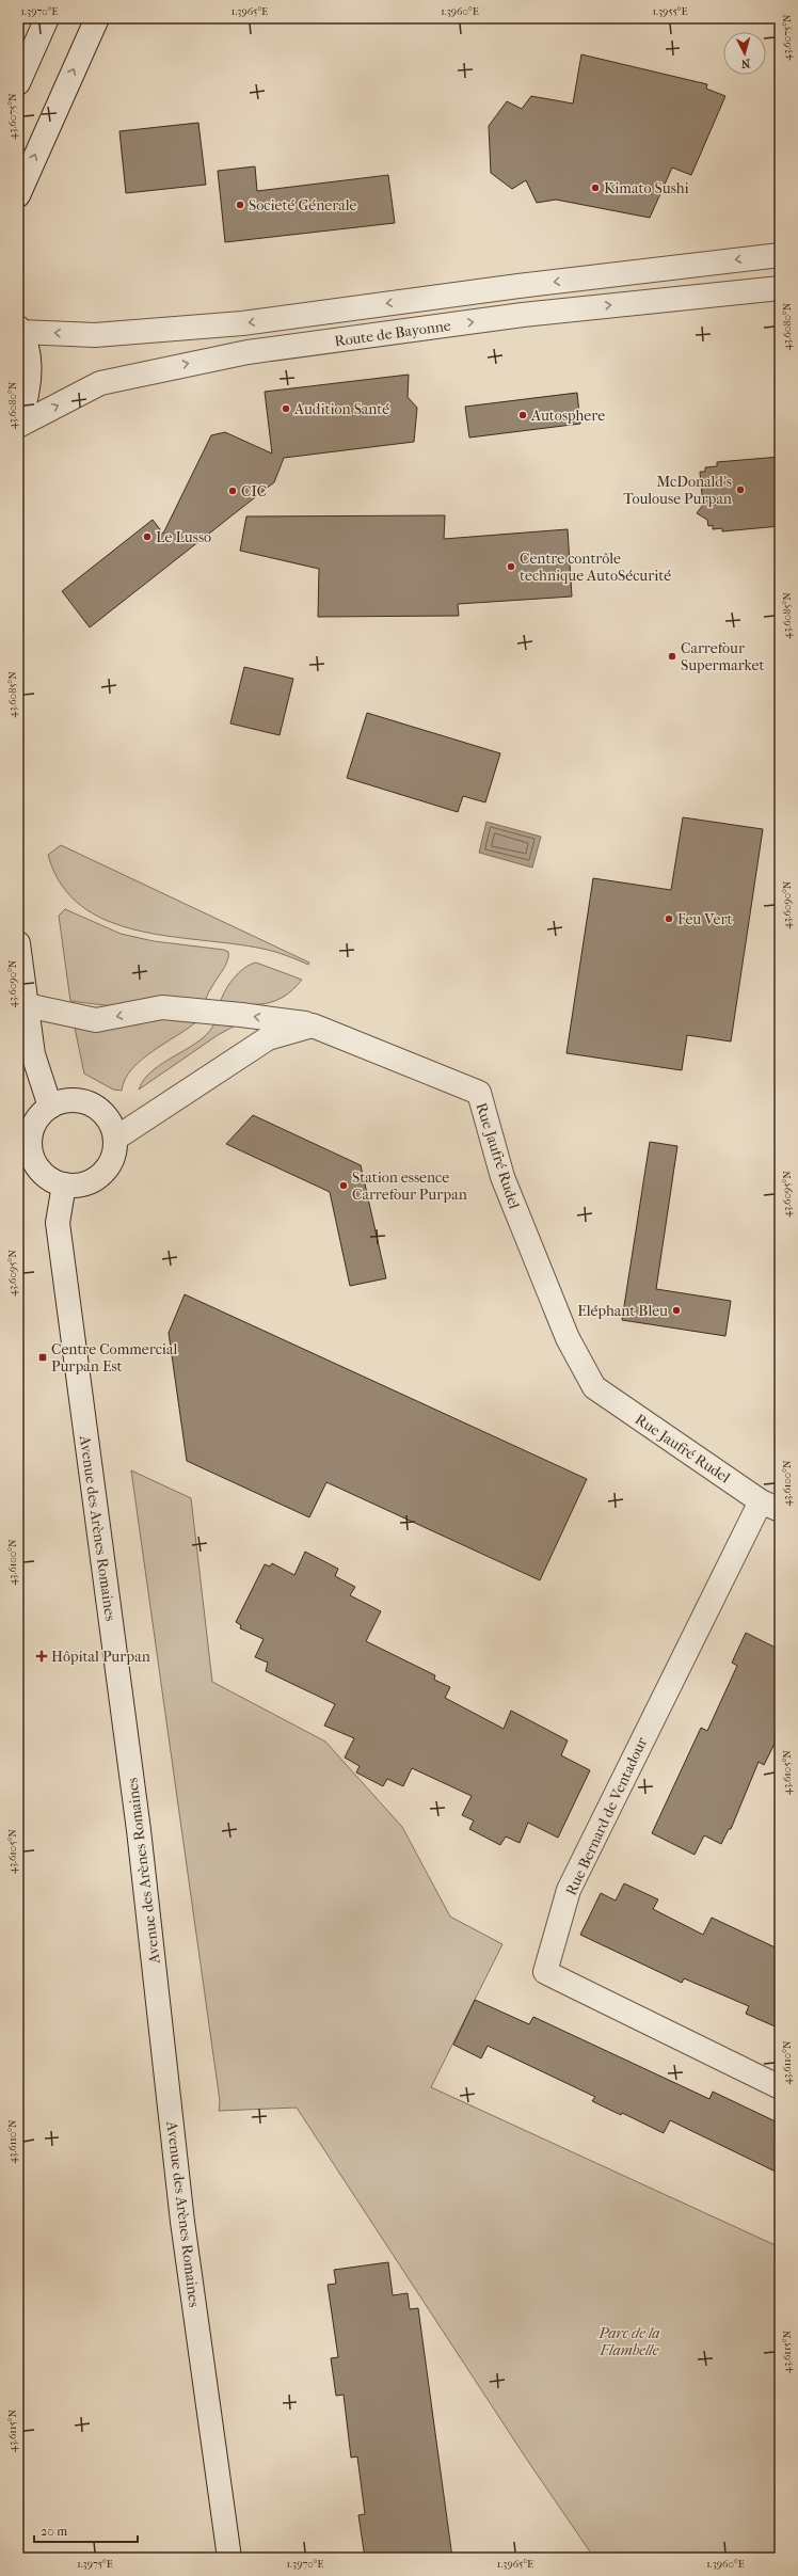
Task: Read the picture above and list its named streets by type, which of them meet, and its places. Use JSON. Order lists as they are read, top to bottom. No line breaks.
{"streets":{"street":["Route de Bayonne","Rue Jaufré Rudel","Avenue des Arènes Romaines","Rue Bernard de Ventadour"]},"crossings":[["Rue Jaufré Rudel","Rue Bernard de Ventadour"]],"parks":["Parc de la Flambelle"],"places":{"other":["Kimato Sushi","Societé Génerale","Audition Santé","Autosphere","McDonald's Toulouse Purpan","CIC","Le Lusso","Centre contrôle technique AutoSécurité","Carrefour Supermarket","Feu Vert","Station essence Carrefour Purpan","Eléphant Bleu"],"transit":["Centre Commercial Purpan Est"],"health":["Hôpital Purpan"]},"scale_bar":"20 m","north":"bottom","coordinates":["1.3970°E","1.3965°E","1.3960°E","1.3955°E","43.6075°N","43.6080°N","43.6085°N","43.6090°N","43.6095°N","43.6100°N","43.6105°N","43.6110°N","43.6115°N","1.3975°E"]}
